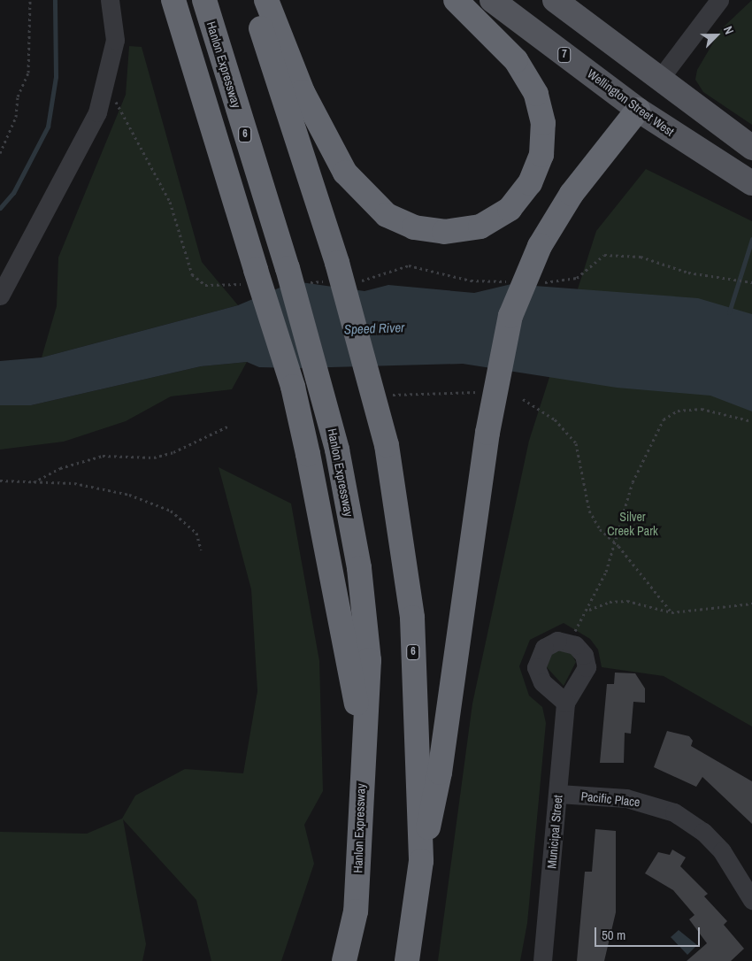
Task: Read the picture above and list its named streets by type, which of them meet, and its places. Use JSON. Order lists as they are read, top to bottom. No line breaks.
{"streets":{"highway":["Hanlon Expressway","6"],"main road":["7","Wellington Street West"],"street":["Pacific Place","Municipal Street"]},"crossings":[["Pacific Place","Municipal Street"]],"water":["Speed River"],"parks":["Silver Creek Park"],"scale_bar":"50 m","north":"top right"}
